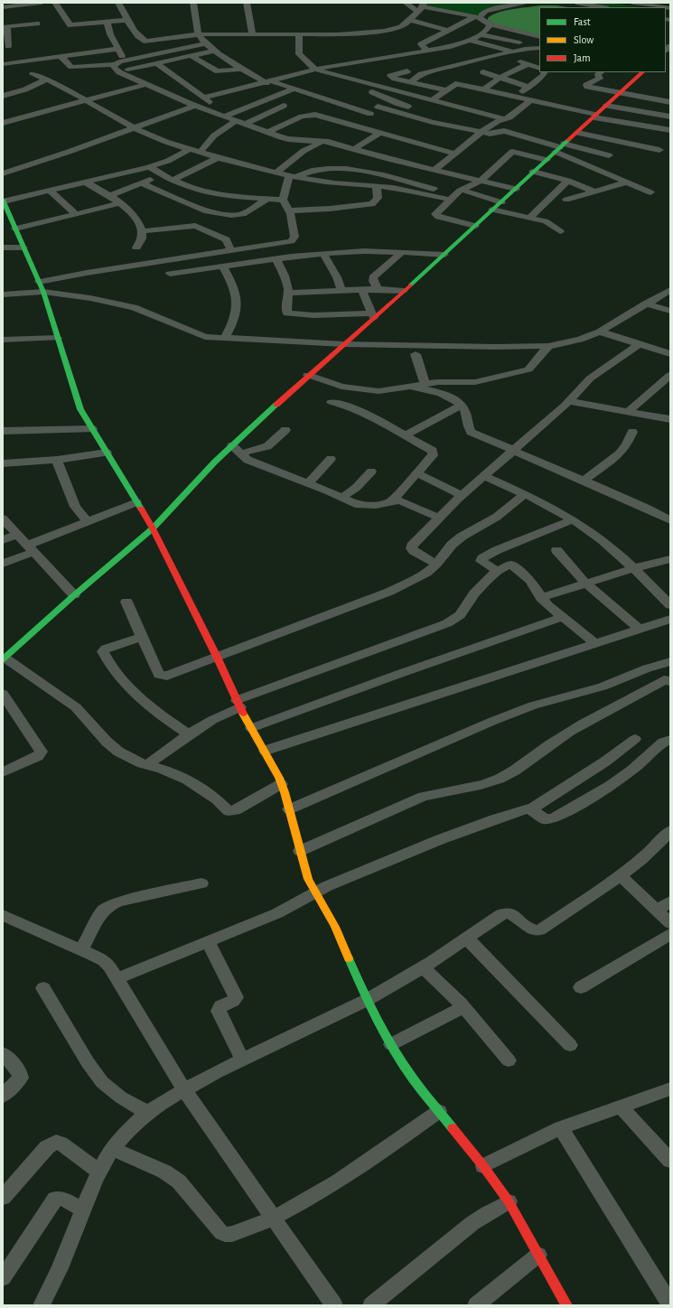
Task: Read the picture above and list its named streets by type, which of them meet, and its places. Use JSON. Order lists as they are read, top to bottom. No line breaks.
{"legend":["Fast","Slow","Jam"]}
